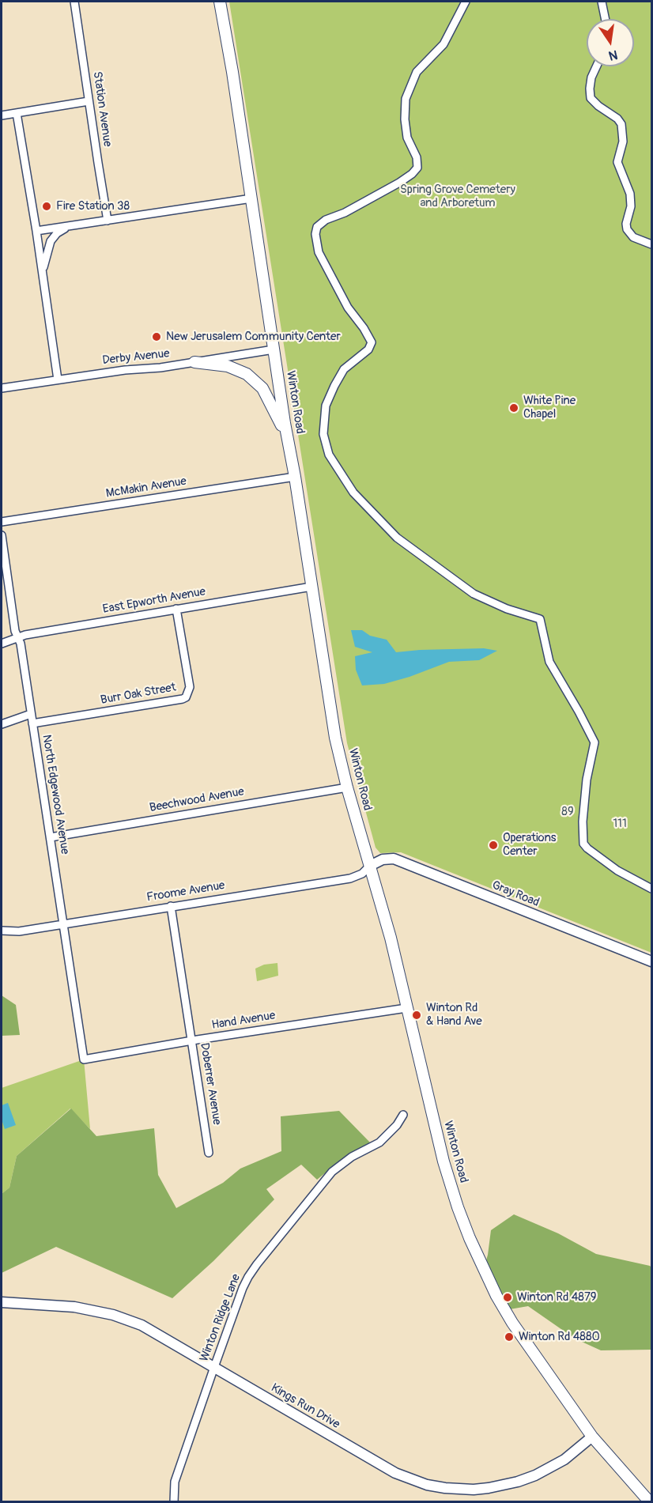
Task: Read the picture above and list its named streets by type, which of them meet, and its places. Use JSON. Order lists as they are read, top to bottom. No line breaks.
{"streets":{"main road":["Winton Road"],"street":["Station Avenue","Derby Avenue","McMakin Avenue","East Epworth Avenue","Burr Oak Street","North Edgewood Avenue","Beechwood Avenue","Froome Avenue","Gray Road","Hand Avenue","Doberrer Avenue","Winton Ridge Lane","Kings Run Drive"]},"crossings":[["Derby Avenue","Winton Road"],["Winton Road","McMakin Avenue"],["Winton Road","East Epworth Avenue"],["Winton Road","Beechwood Avenue"],["Winton Road","Froome Avenue"],["Winton Road","Gray Road"],["Winton Road","Hand Avenue"],["Winton Road","Kings Run Drive"],["East Epworth Avenue","Burr Oak Street"],["East Epworth Avenue","North Edgewood Avenue"],["Burr Oak Street","North Edgewood Avenue"],["North Edgewood Avenue","Beechwood Avenue"],["North Edgewood Avenue","Froome Avenue"],["North Edgewood Avenue","Hand Avenue"],["Froome Avenue","Gray Road"],["Froome Avenue","Doberrer Avenue"],["Hand Avenue","Doberrer Avenue"],["Winton Ridge Lane","Kings Run Drive"]],"parks":["Spring Grove Cemetery and Arboretum","89","111"],"places":["Fire Station 38","New Jerusalem Community Center","White Pine Chapel","Operations Center","Winton Rd & Hand Ave","Winton Rd 4879","Winton Rd 4880"],"north":"bottom"}
